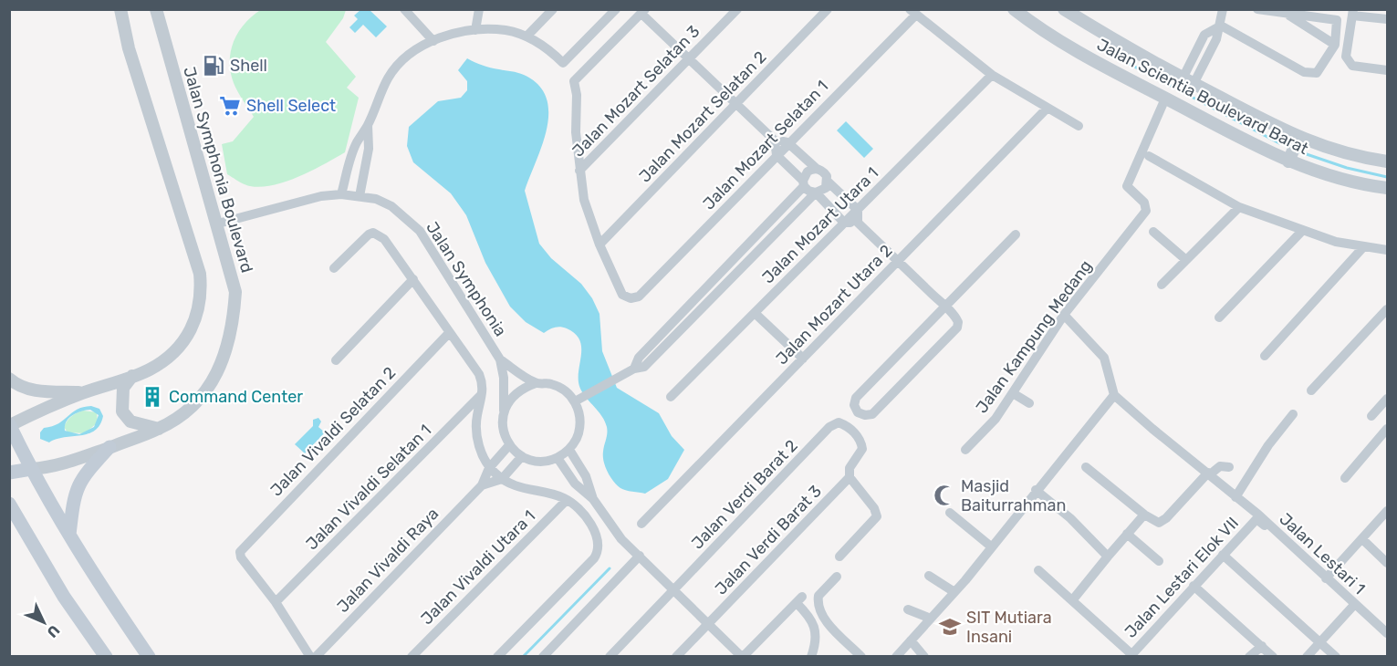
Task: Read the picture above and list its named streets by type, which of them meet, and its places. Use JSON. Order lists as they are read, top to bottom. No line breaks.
{"streets":{"street":["Jalan Mozart Selatan 3","Jalan Scientia Boulevard Barat","Jalan Mozart Selatan 2","Jalan Mozart Selatan 1","Jalan Symphonia Boulevard","Jalan Mozart Utara 1","Jalan Symphonia","Jalan Mozart Utara 2","Jalan Kampung Medang","Jalan Vivaldi Selatan 2","Jalan Vivaldi Selatan 1","Jalan Verdi Barat 2","Jalan Verdi Barat 3","Jalan Lestari 1","Jalan Vivaldi Raya","Jalan Vivaldi Utara 1","Jalan Lestari Elok VII"]},"crossings":[["Jalan Scientia Boulevard Barat","Jalan Kampung Medang"],["Jalan Mozart Selatan 2","Jalan Mozart Selatan 1"],["Jalan Symphonia Boulevard","Jalan Symphonia"],["Jalan Symphonia","Jalan Vivaldi Raya"],["Jalan Vivaldi Selatan 2","Jalan Vivaldi Selatan 1"],["Jalan Verdi Barat 2","Jalan Verdi Barat 3"],["Jalan Lestari 1","Jalan Lestari Elok VII"]],"places":{"fuel station":["Shell"],"supermarket":["Shell Select"],"building":["Command Center"],"mosque":["Masjid Baiturrahman"],"school or university":["SIT Mutiara Insani"]},"north":"bottom right"}
